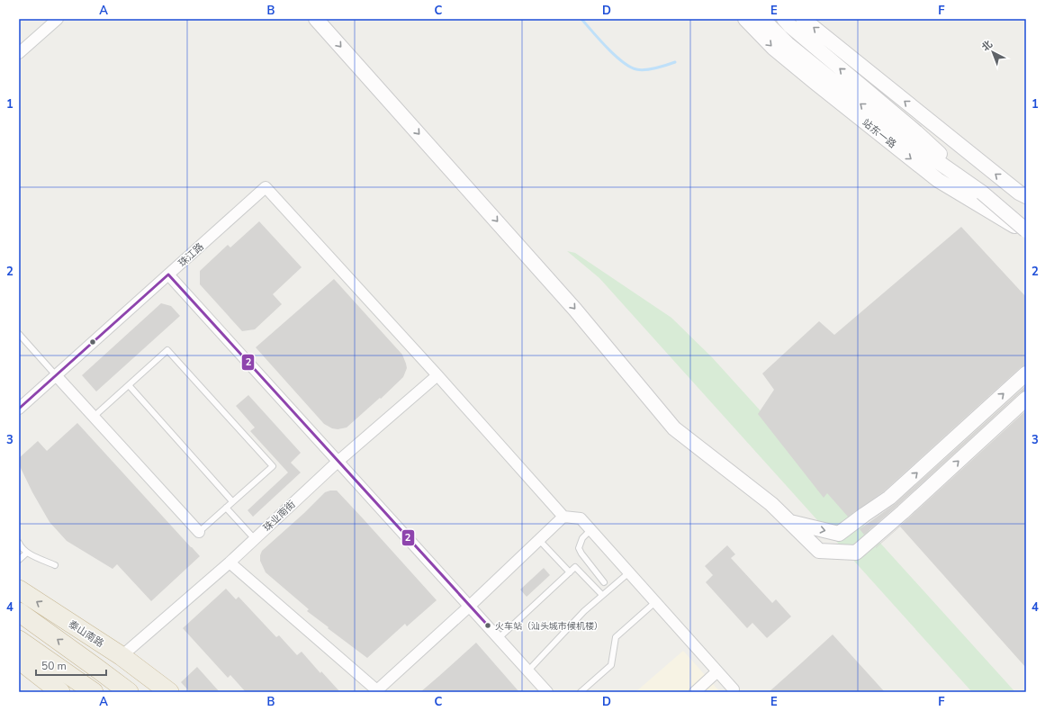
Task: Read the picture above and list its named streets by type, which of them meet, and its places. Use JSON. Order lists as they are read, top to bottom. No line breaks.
{"streets":{"highway":["泰山南路"],"street":["站东一路","珠江路","珠业南街"]},"crossings":[["珠江路","珠业南街"],["珠业南街","泰山南路"]],"places":["火车站（汕头城市候机楼）"],"lines":["transit line 2"],"scale_bar":"50 m","north":"top left","grid":{"columns":["A","B","C","D","E","F"],"rows":["1","2","3","4"]}}
